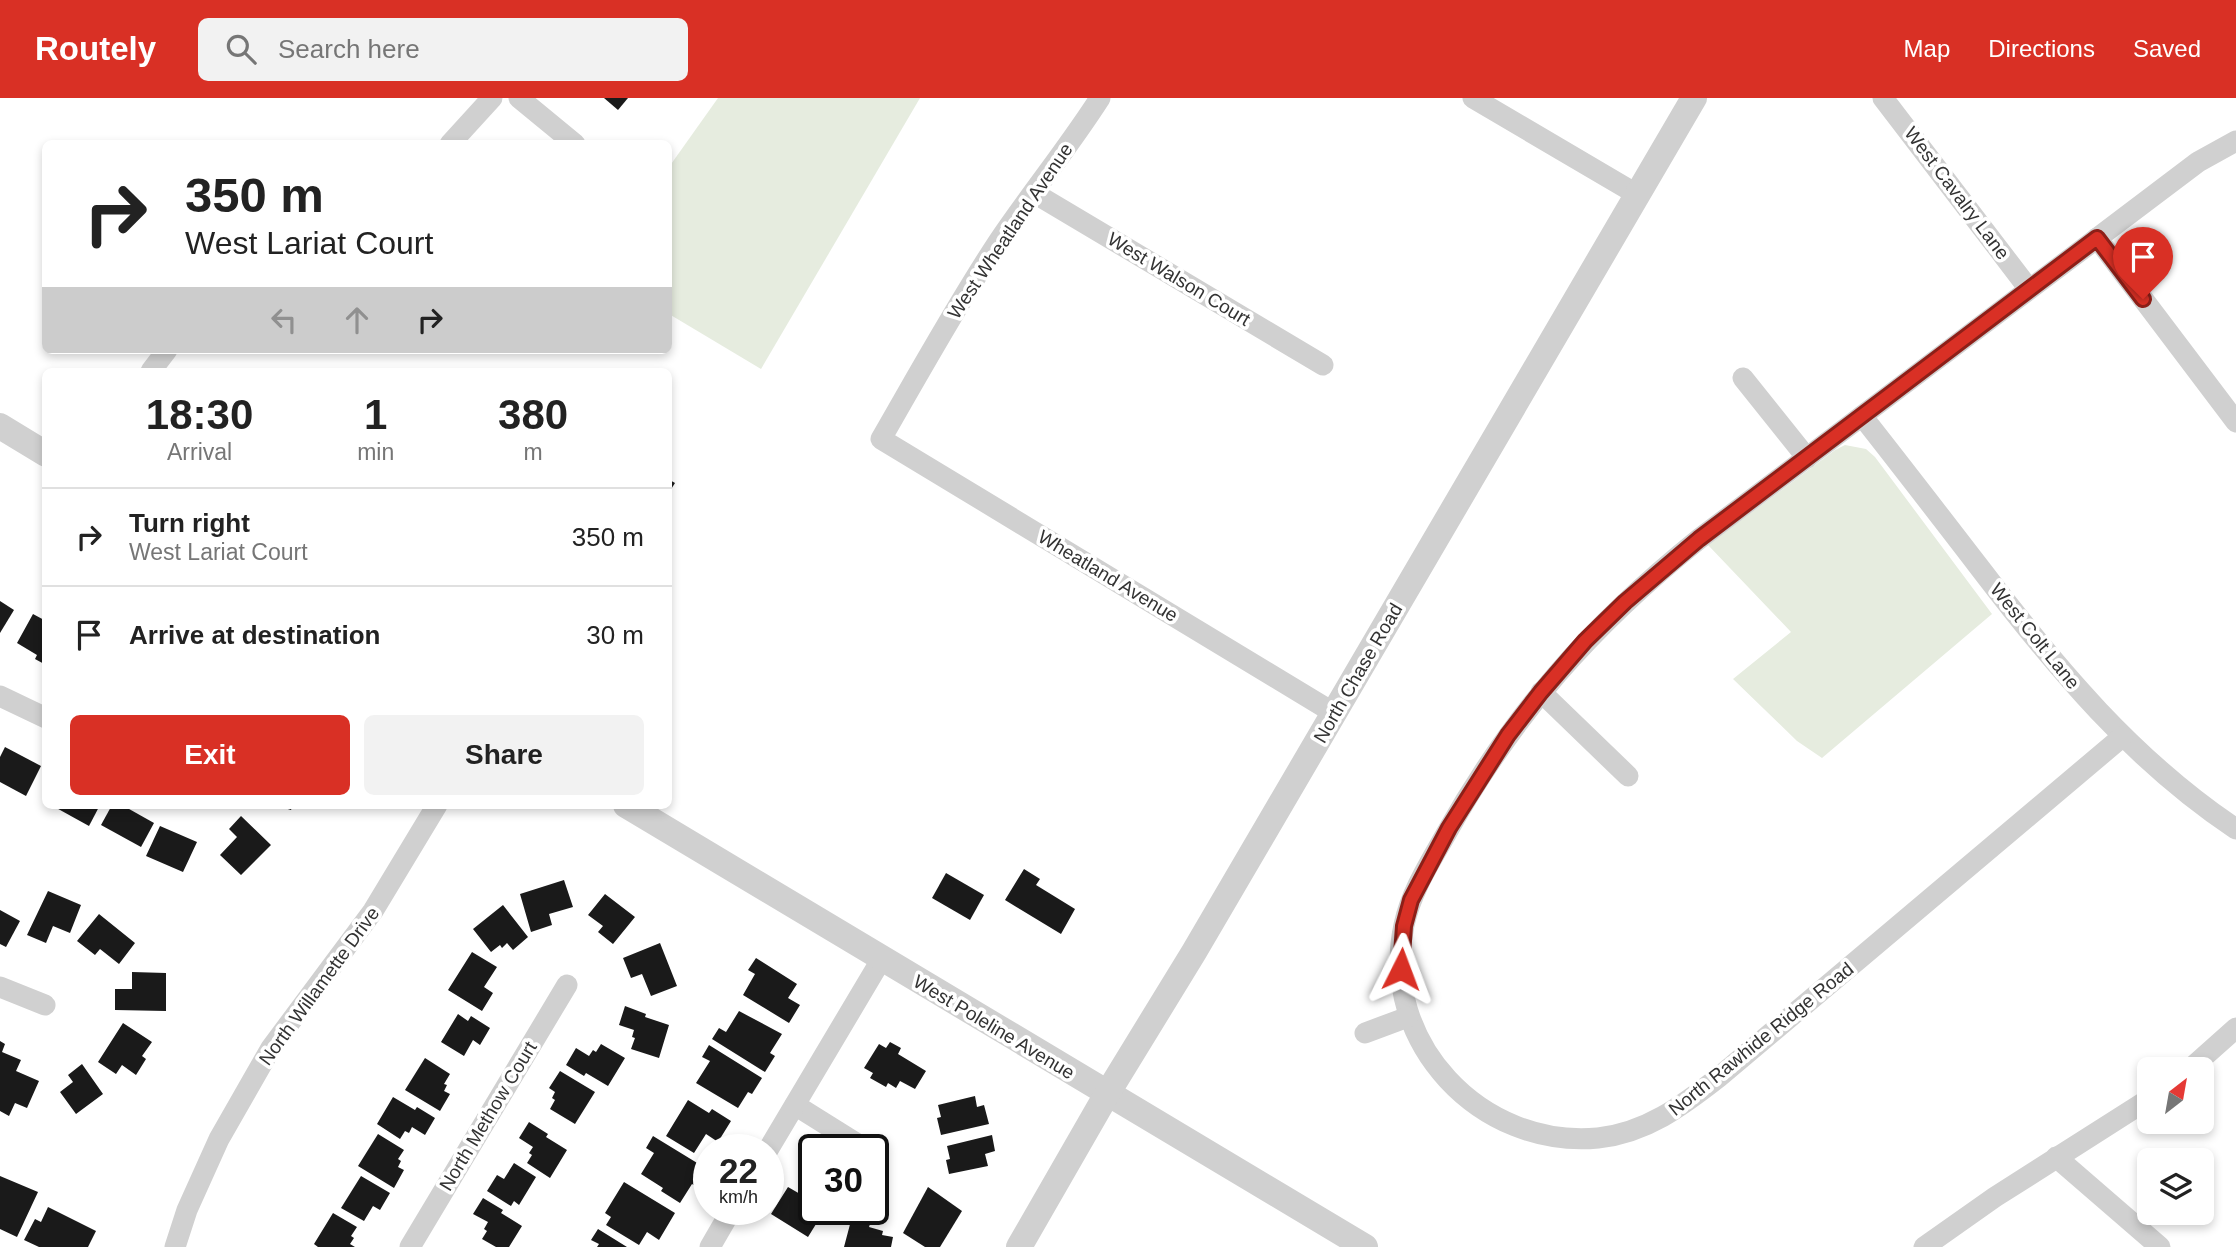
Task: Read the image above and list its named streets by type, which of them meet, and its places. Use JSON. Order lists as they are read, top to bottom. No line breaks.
{"streets":{"street":["West Cavalry Lane","West Wheatland Avenue","West Walson Court","Wheatland Avenue","West Colt Lane","North Chase Road","North Willamette Drive","West Poleline Avenue","North Rawhide Ridge Road","North Methow Court"]},"crossings":[["West Cavalry Lane","North Rawhide Ridge Road"],["West Wheatland Avenue","West Walson Court"],["West Wheatland Avenue","Wheatland Avenue"],["Wheatland Avenue","North Chase Road"],["West Colt Lane","North Rawhide Ridge Road"],["North Chase Road","West Poleline Avenue"]],"north":"top right","page":{"header":"Routely","search":"Search here","nav":["Map","Directions","Saved"],"turn":["350 m","West Lariat Court"],"eta":["18:30","Arrival","1","min","380","m"],"list":[{"name":"Turn right","note":"West Lariat Court","value":"350 m"},{"name":"Arrive at destination","value":"30 m"}],"buttons":["Exit","Share"],"speed":"22 km/h","limit":"30"}}
